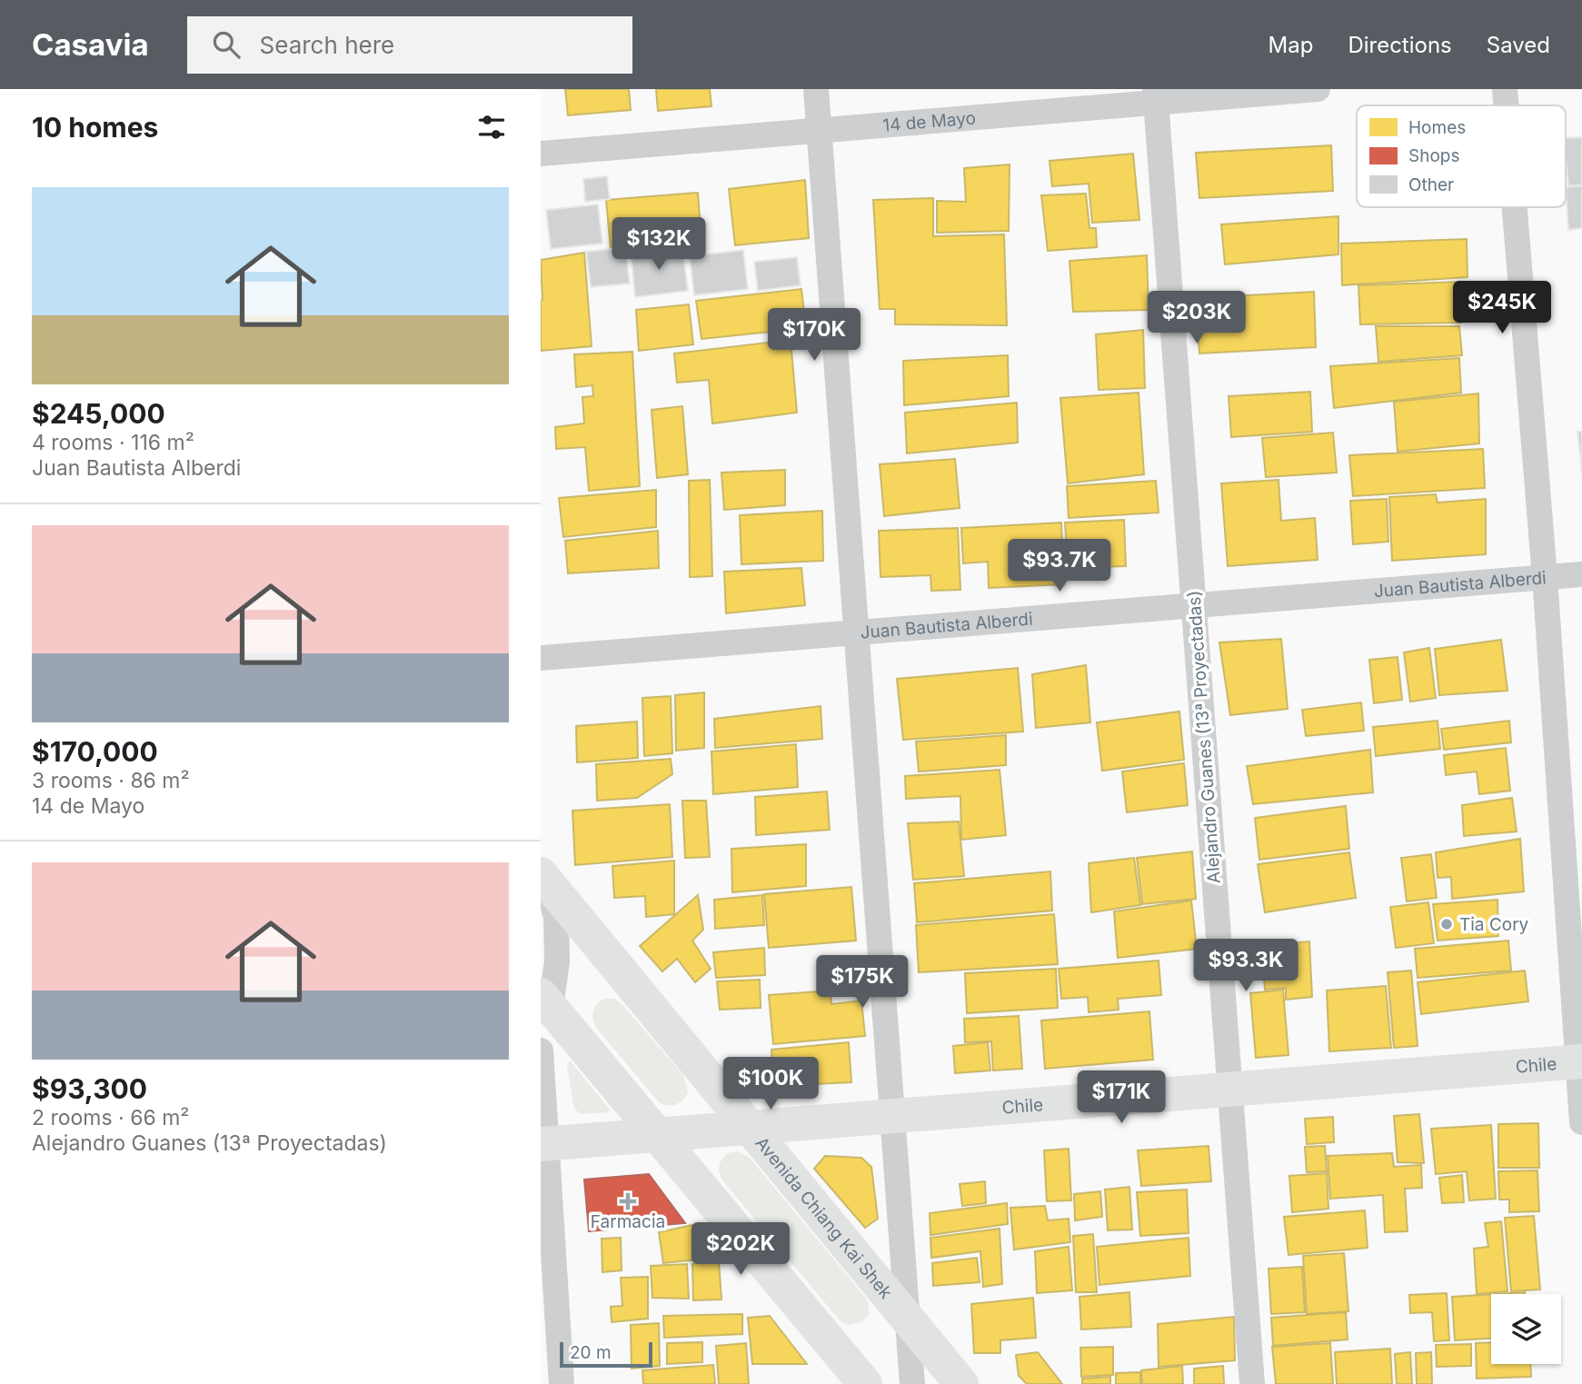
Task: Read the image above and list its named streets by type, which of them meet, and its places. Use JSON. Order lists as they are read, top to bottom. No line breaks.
{"streets":{"street":["14 de Mayo","Juan Bautista Alberdi","Alejandro Guanes (13ª Proyectadas)","Chile","Avenida Chiang Kai Shek"]},"crossings":[["14 de Mayo","Alejandro Guanes (13ª Proyectadas)"],["Juan Bautista Alberdi","Alejandro Guanes (13ª Proyectadas)"],["Alejandro Guanes (13ª Proyectadas)","Chile"],["Chile","Avenida Chiang Kai Shek"]],"places":{"other":["Tia Cory"],"health":["Farmacia"]},"legend":["Homes","Shops","Other"],"scale_bar":"20 m","page":{"header":"Casavia","search":"Search here","nav":["Map","Directions","Saved"],"heading":"10 homes","list":[{"name":"$245,000","note":"4 rooms · 116 m² · Juan Bautista Alberdi"},{"name":"$170,000","note":"3 rooms · 86 m² · 14 de Mayo"},{"name":"$93,300","note":"2 rooms · 66 m² · Alejandro Guanes (13ª Proyectadas)"}],"price":["$132K","$245K","$203K","$170K","$93.7K","$93.3K","$175K","$100K","$171K","$202K"],"scale":"20 m"}}
